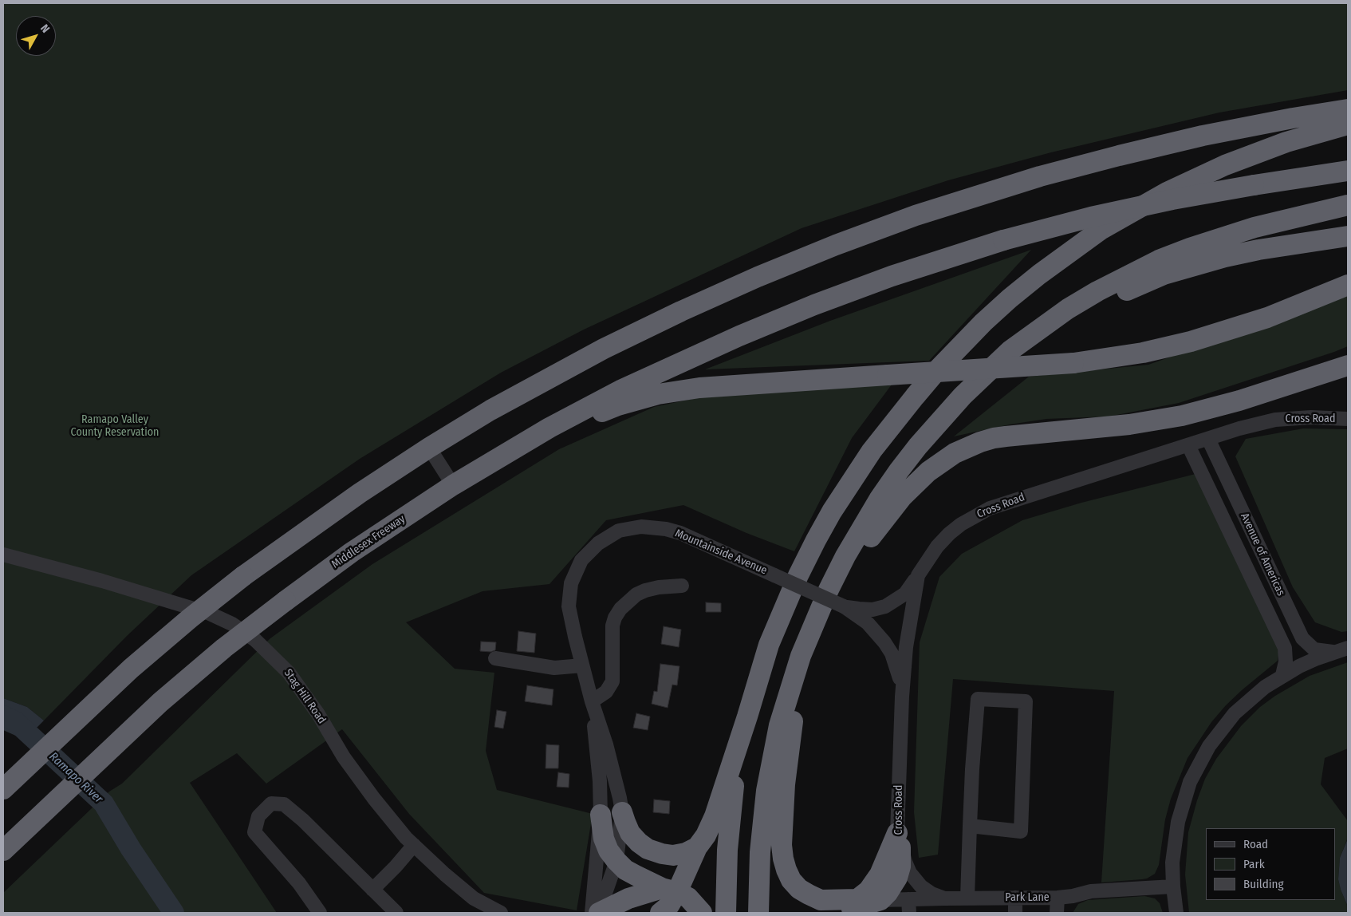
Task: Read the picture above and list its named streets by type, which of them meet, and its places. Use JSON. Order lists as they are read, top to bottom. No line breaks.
{"streets":{"highway":["Middlesex Freeway"],"street":["Cross Road","Mountainside Avenue","Avenue of Americas","Stag Hill Road","Park Lane"]},"crossings":[["Cross Road","Mountainside Avenue"],["Cross Road","Avenue of Americas"]],"water":["Ramapo River"],"parks":["Ramapo Valley County Reservation"],"legend":["Road","Park","Building"],"north":"top right"}
